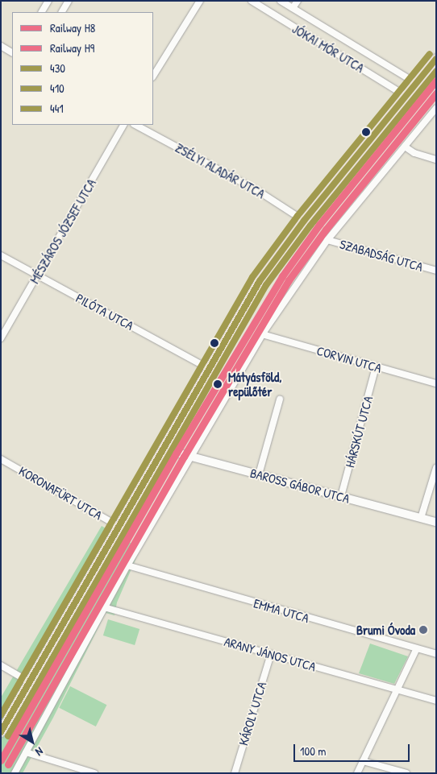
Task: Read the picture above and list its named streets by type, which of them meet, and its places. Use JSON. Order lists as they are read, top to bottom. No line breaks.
{"streets":{"street":["JÓKAI MÓR UTCA","ZSÉLYI ALADÁR UTCA","MÉSZÁROS JÓZSEF UTCA","SZABADSÁG UTCA","PILÓTA UTCA","CORVIN UTCA","HÁRSKÚT UTCA","BAROSS GÁBOR UTCA","KORONAFÜRT UTCA","EMMA UTCA","ARANY JÁNOS UTCA","KÁROLY UTCA"]},"crossings":[["MÉSZÁROS JÓZSEF UTCA","PILÓTA UTCA"],["CORVIN UTCA","HÁRSKÚT UTCA"],["HÁRSKÚT UTCA","BAROSS GÁBOR UTCA"],["ARANY JÁNOS UTCA","KÁROLY UTCA"]],"places":["Mátyásföld, repülőtér","Brumi Óvoda"],"lines":["transit line 441","transit line 430","transit line 410","rail line H8","rail line H9"],"legend":["Railway H8","Railway H9","430","410","441"],"scale_bar":"100 m","north":"bottom right"}
